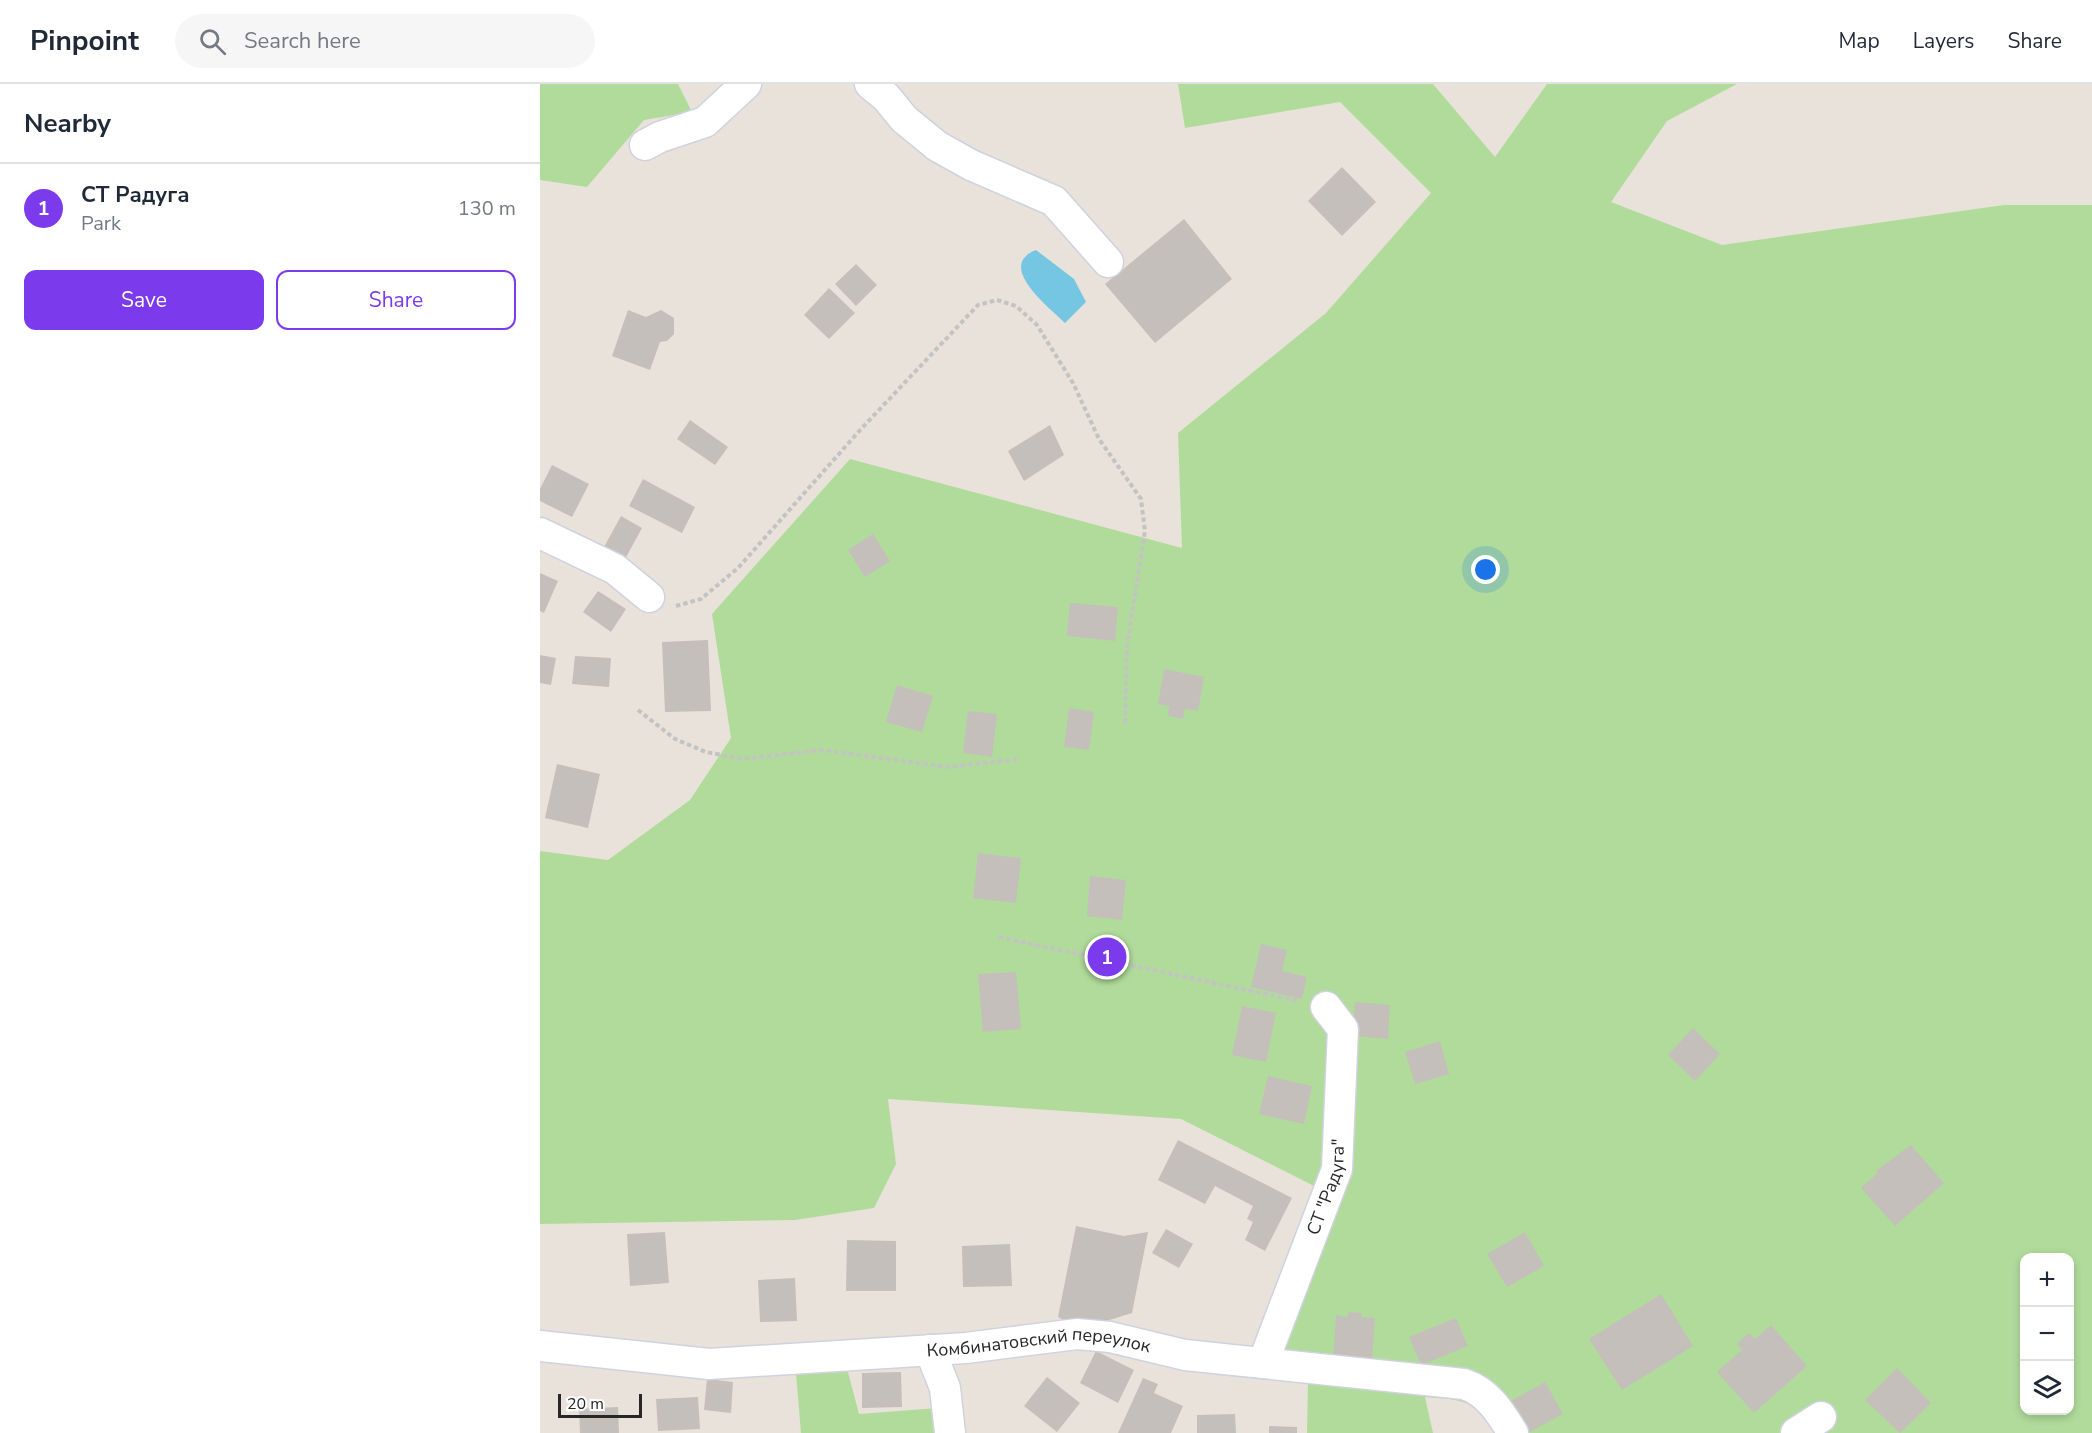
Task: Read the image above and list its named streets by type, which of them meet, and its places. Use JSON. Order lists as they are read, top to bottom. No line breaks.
{"streets":{"street":["СТ \"Радуга\"","Комбинатовский переулок"]},"crossings":[["СТ \"Радуга\"","Комбинатовский переулок"]],"scale_bar":"20 m","page":{"header":"Pinpoint","search":"Search here","nav":["Map","Layers","Share"],"heading":"Nearby","list":[{"mark":"1","name":"СТ Радуга","note":"Park","value":"130 m"}],"buttons":["Save","Share"],"pins":"1","map_buttons":["+","−"],"scale":"20 m"}}
